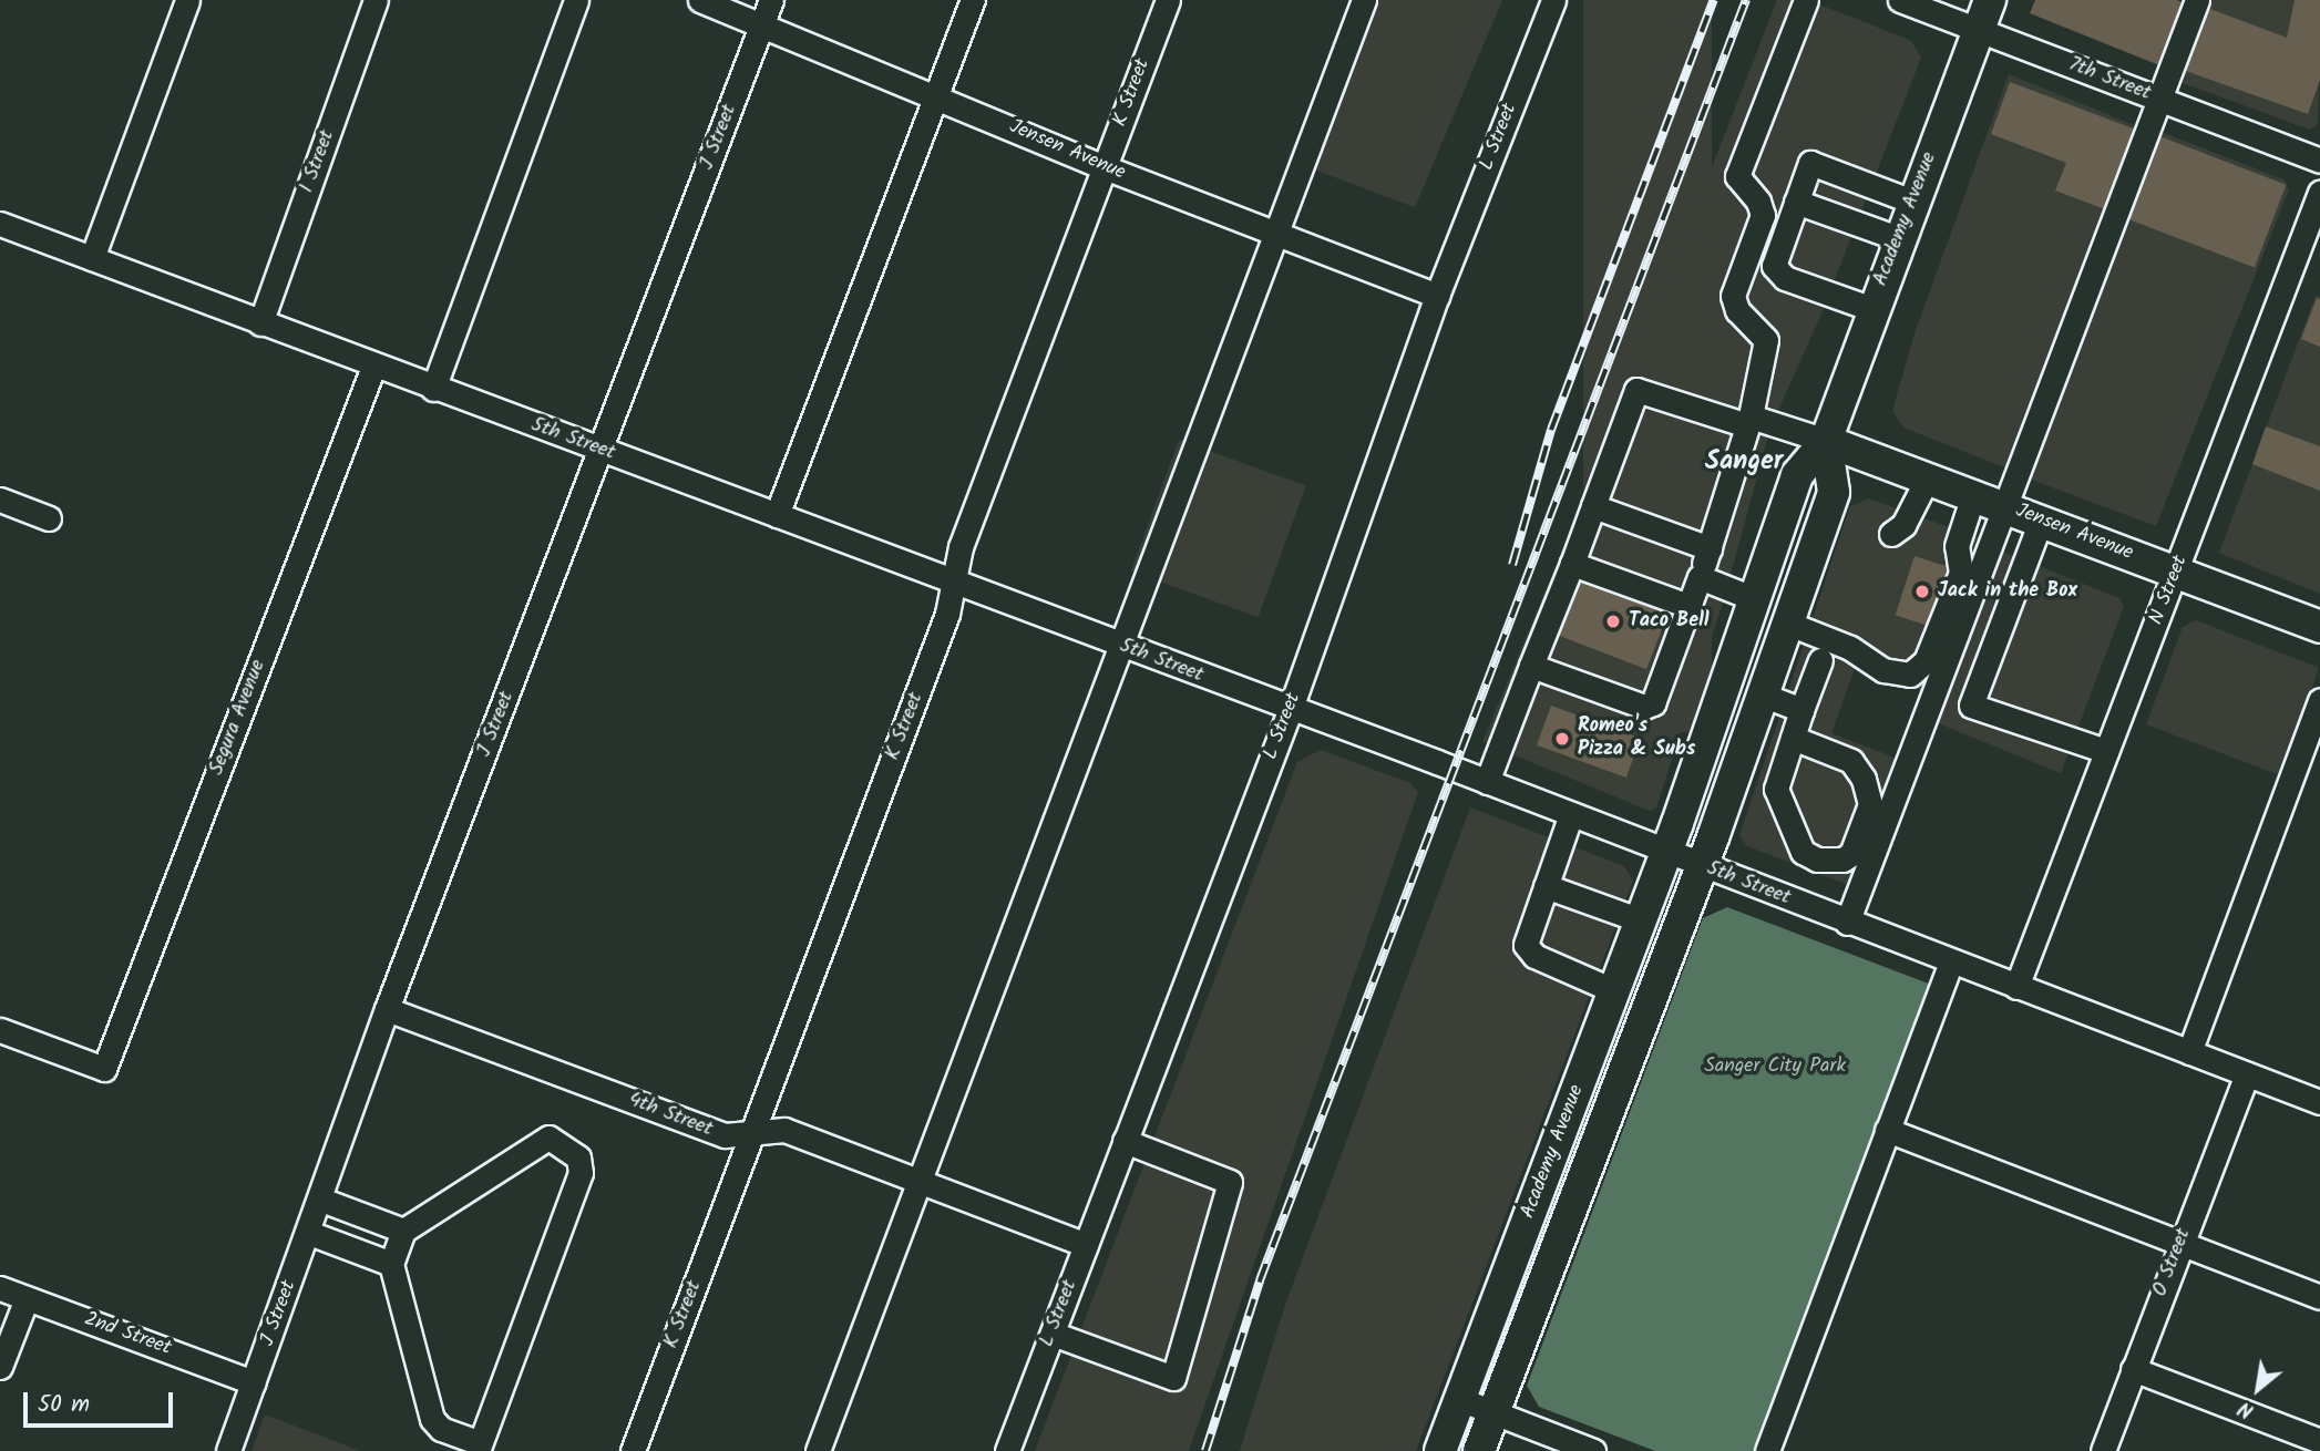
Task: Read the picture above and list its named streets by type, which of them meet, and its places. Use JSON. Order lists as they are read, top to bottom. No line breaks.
{"streets":{"main road":["Jensen Avenue","Academy Avenue"],"street":["7th Street","K Street","J Street","L Street","I Street","5th Street","N Street","Segura Avenue","4th Street","O Street","2nd Street"]},"crossings":[["7th Street","Academy Avenue"],["K Street","Jensen Avenue"],["K Street","5th Street"],["K Street","4th Street"],["J Street","Jensen Avenue"],["J Street","5th Street"],["J Street","4th Street"],["J Street","2nd Street"],["L Street","Jensen Avenue"],["L Street","5th Street"],["L Street","4th Street"],["Jensen Avenue","Academy Avenue"],["Jensen Avenue","N Street"],["I Street","5th Street"],["Academy Avenue","5th Street"],["5th Street","N Street"],["5th Street","Segura Avenue"],["5th Street","O Street"]],"districts":["Sanger"],"parks":["Sanger City Park"],"places":["Jack in the Box","Taco Bell","Romeo's Pizza & Subs"],"scale_bar":"50 m","north":"bottom left"}
